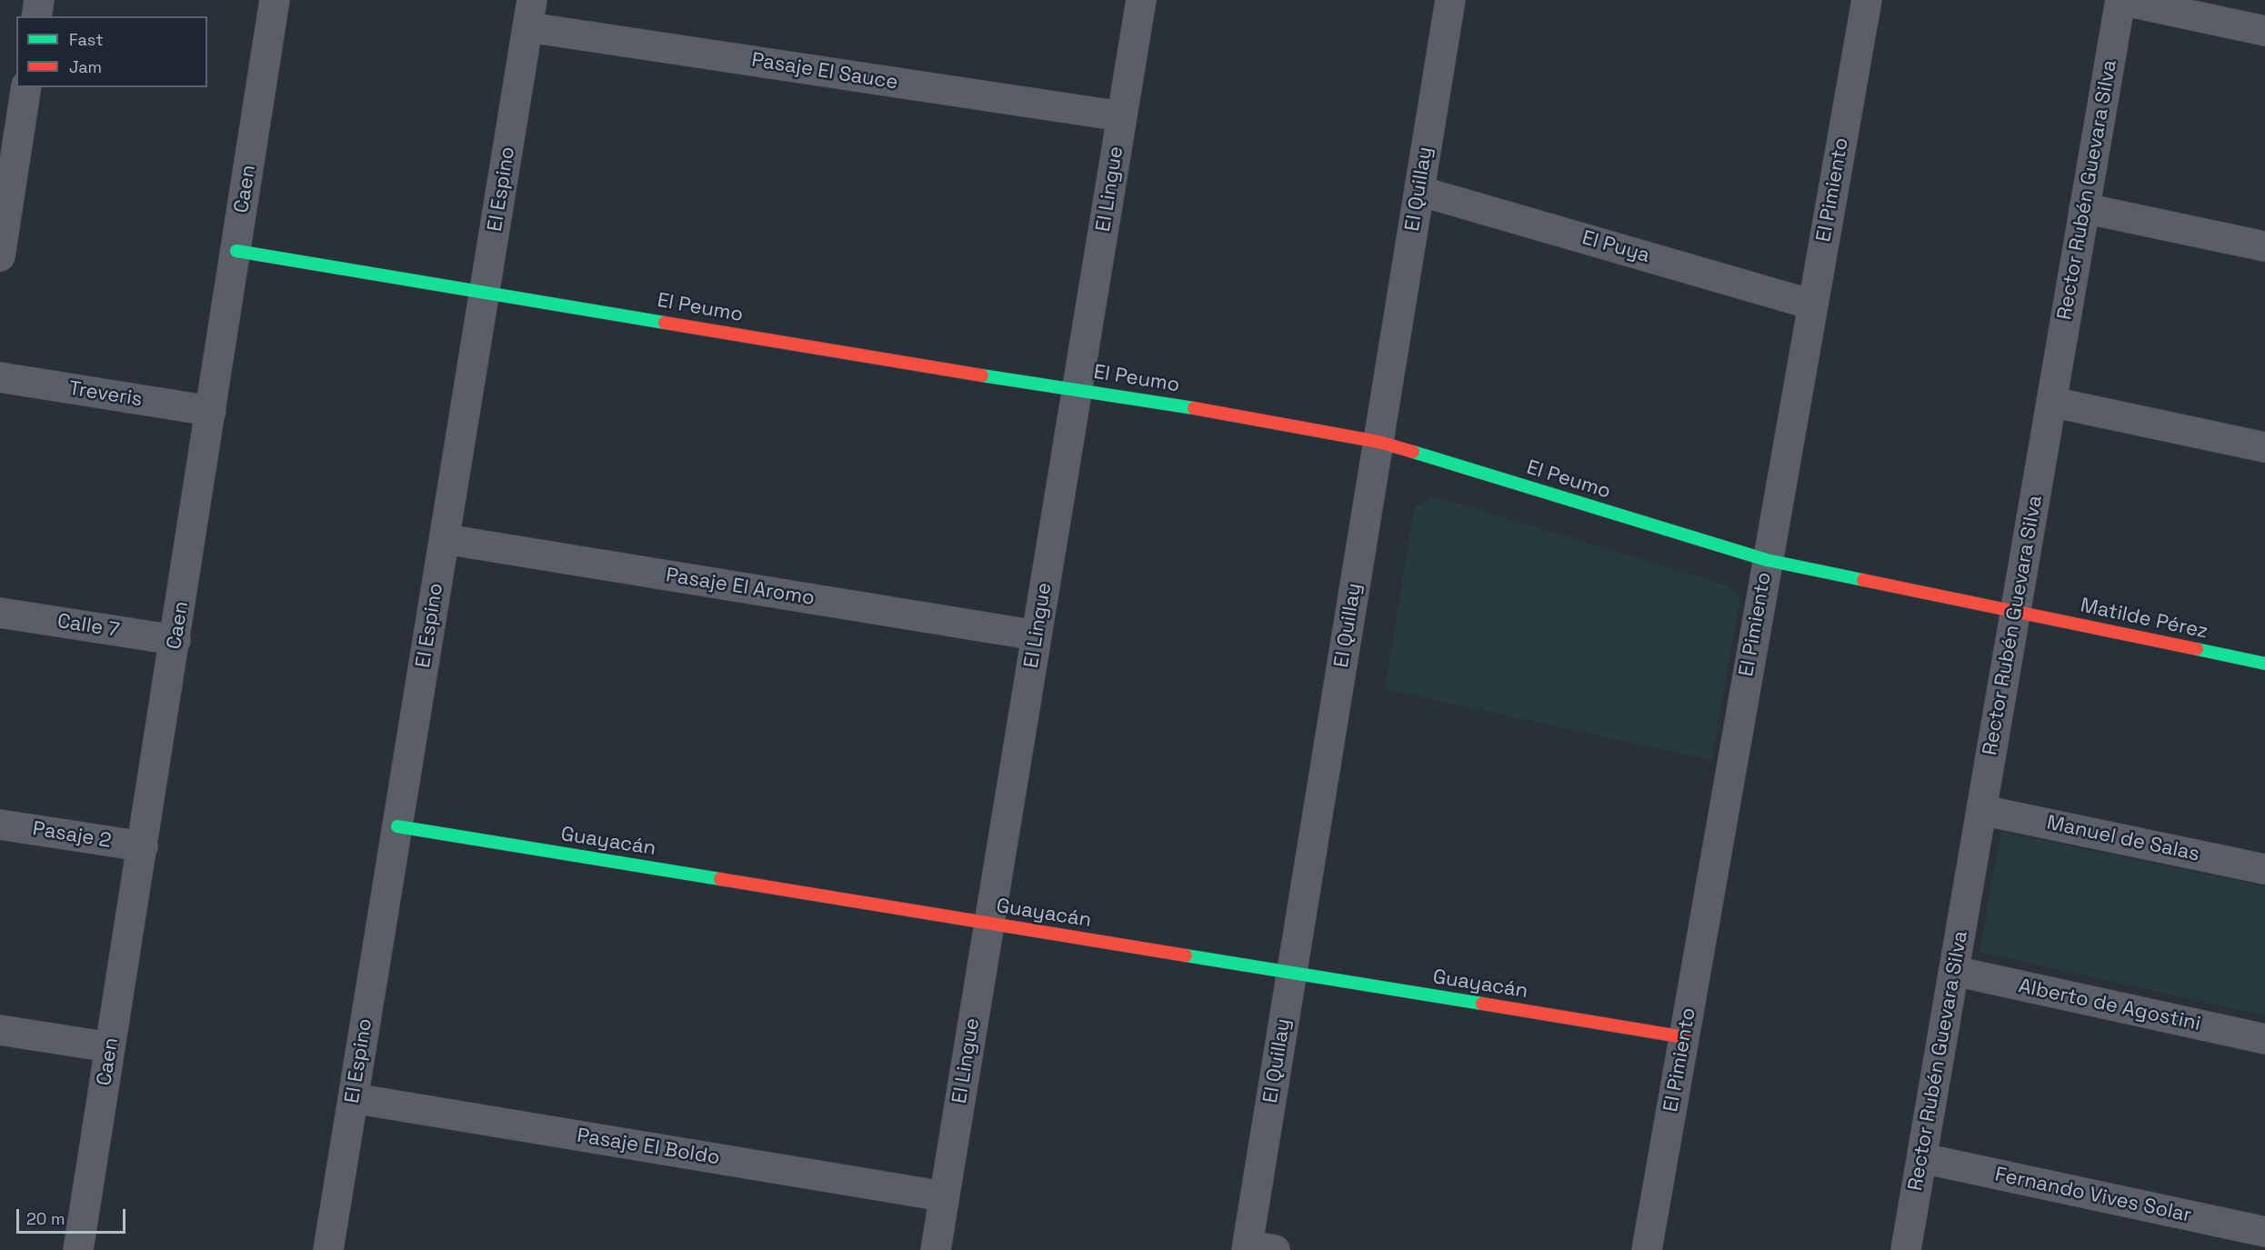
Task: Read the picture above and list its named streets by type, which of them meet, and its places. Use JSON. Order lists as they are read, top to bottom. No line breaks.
{"streets":{"street":["Pasaje El Sauce","Caen","El Espino","El Lingue","El Quillay","El Pimiento","Rector Rubén Guevara Silva","El Puya","El Peumo","Treveris","Pasaje El Aromo","Matilde Pérez","Calle 7","Pasaje 2","Manuel de Salas","Guayacán","Alberto de Agostini","Pasaje El Boldo","Fernando Vives Solar"]},"crossings":[["Pasaje El Sauce","El Espino"],["Pasaje El Sauce","El Lingue"],["Caen","El Peumo"],["Caen","Treveris"],["Caen","Calle 7"],["Caen","Pasaje 2"],["El Espino","El Peumo"],["El Espino","Pasaje El Aromo"],["El Espino","Guayacán"],["El Espino","Pasaje El Boldo"],["El Lingue","El Peumo"],["El Lingue","Pasaje El Aromo"],["El Lingue","Guayacán"],["El Lingue","Pasaje El Boldo"],["El Quillay","El Puya"],["El Quillay","El Peumo"],["El Quillay","Guayacán"],["El Pimiento","El Puya"],["El Pimiento","El Peumo"],["El Pimiento","Guayacán"],["Rector Rubén Guevara Silva","El Peumo"],["Rector Rubén Guevara Silva","Matilde Pérez"],["Rector Rubén Guevara Silva","Manuel de Salas"],["Rector Rubén Guevara Silva","Alberto de Agostini"],["Rector Rubén Guevara Silva","Fernando Vives Solar"],["El Peumo","Matilde Pérez"]],"legend":["Fast","Jam"],"scale_bar":"20 m"}
